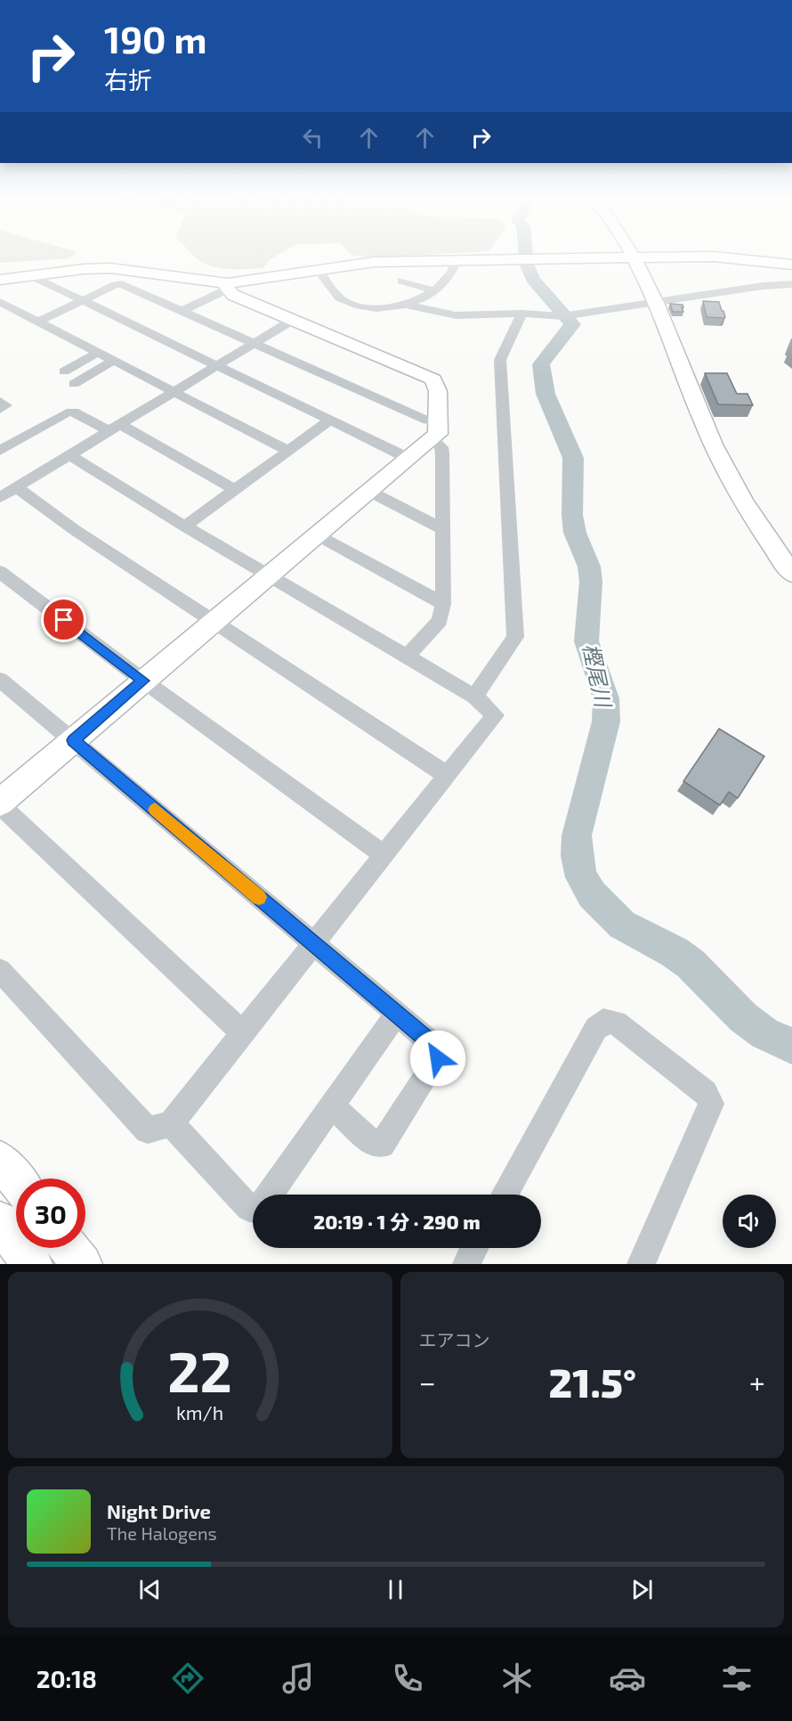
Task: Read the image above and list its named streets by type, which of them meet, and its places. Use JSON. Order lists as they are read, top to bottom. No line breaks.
{"water":["樫尾川"],"page":{"turn":["190 m","右折"],"limit":"30","trip":"20:19 · 1 分 · 290 m","tile":"エアコン","heat":["−","21.5°","+"],"song":["Night Drive","The Halogens"],"tabs":"20:18","gauge":["22","km/h"]}}
